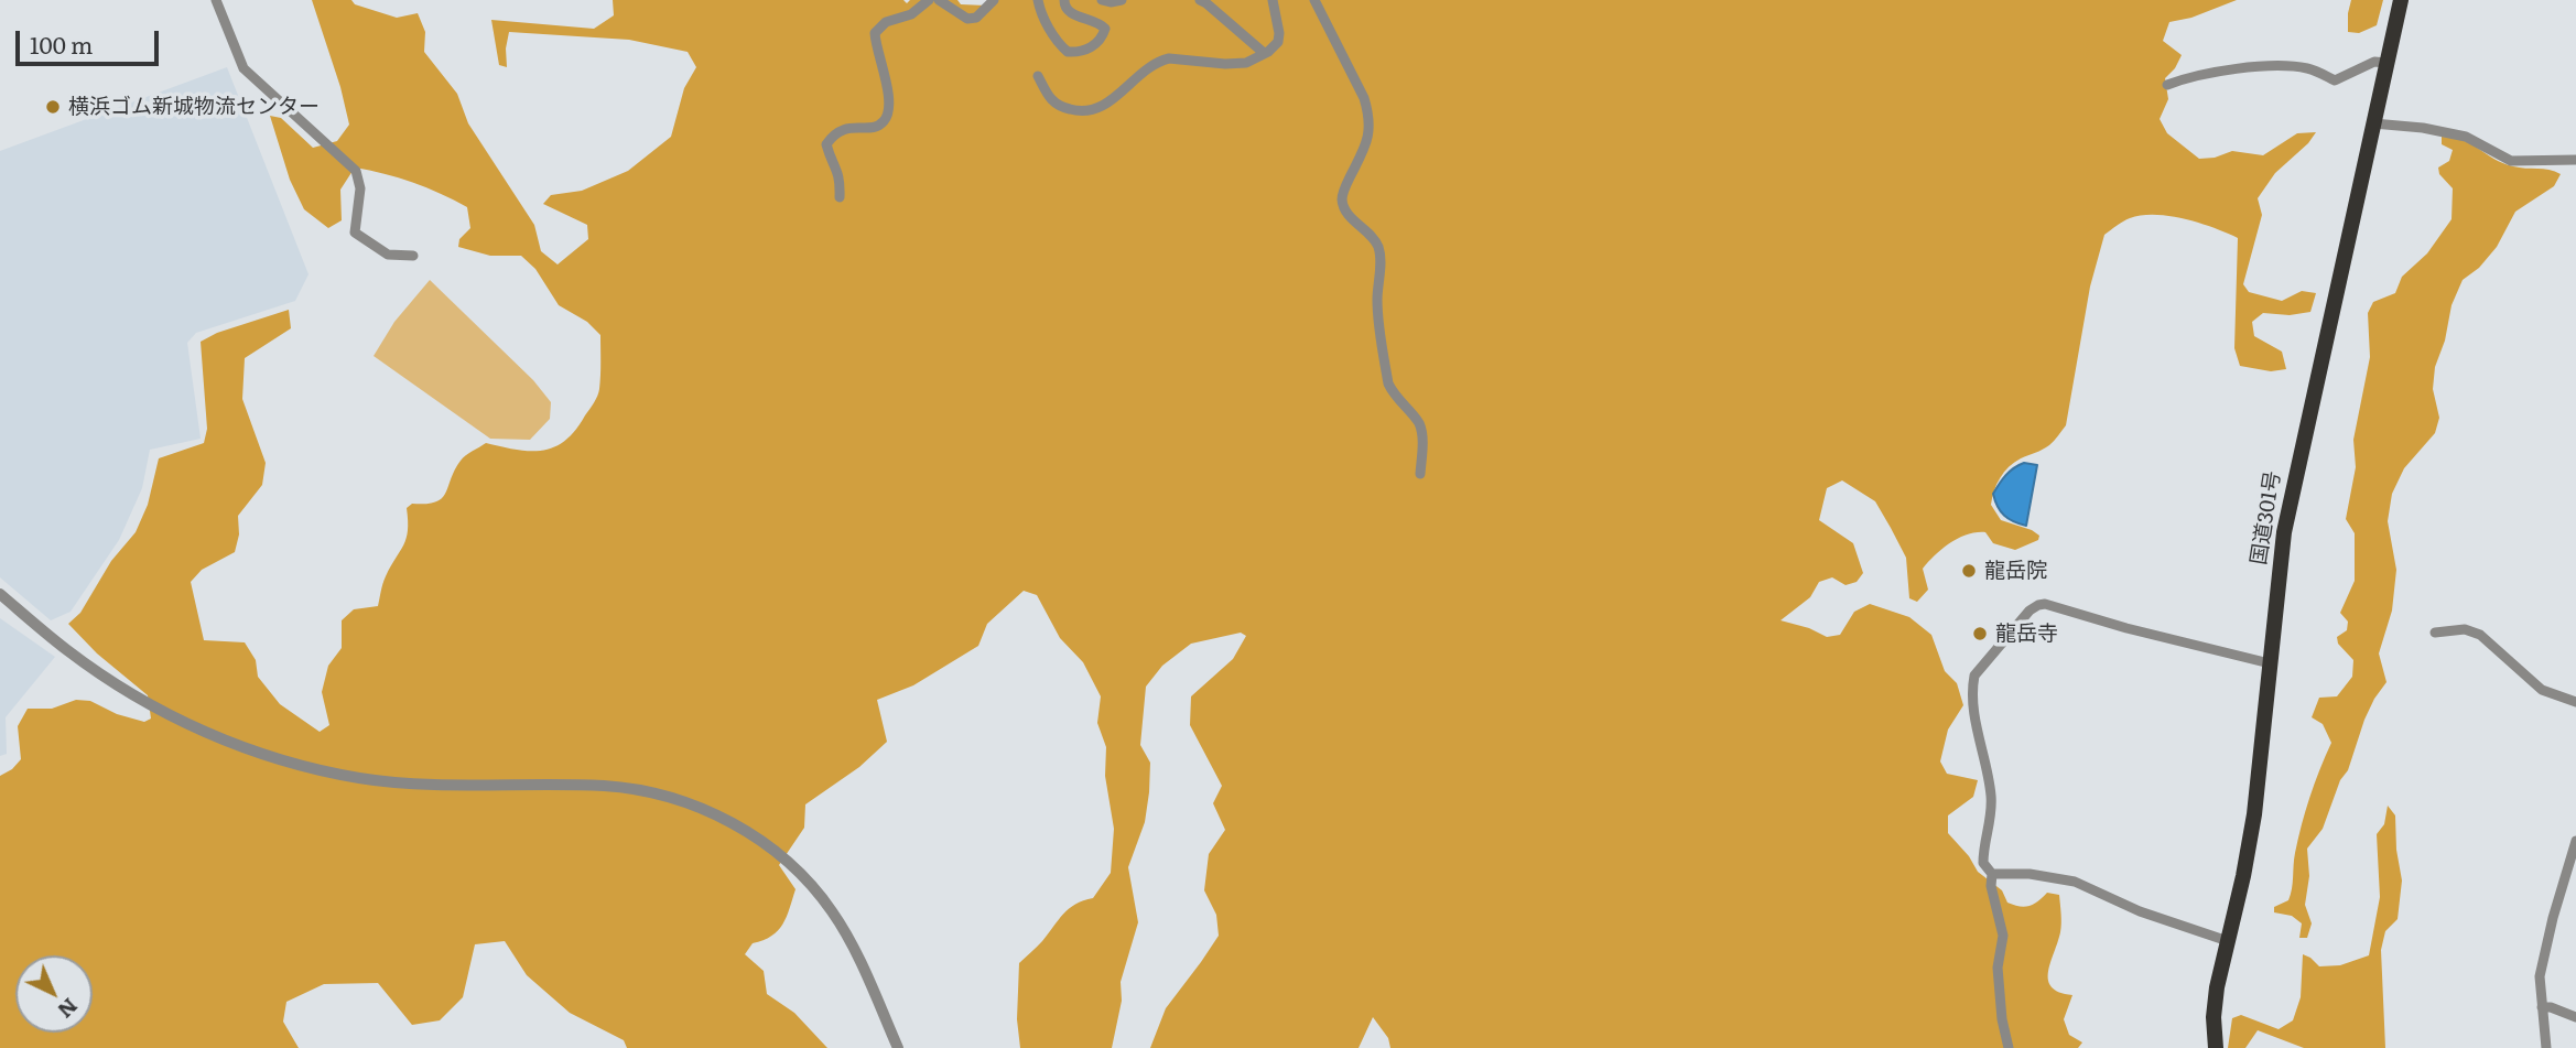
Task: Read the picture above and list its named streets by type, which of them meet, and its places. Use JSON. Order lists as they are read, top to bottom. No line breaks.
{"streets":{"highway":["国道301号"]},"places":["横浜ゴム新城物流センター","龍岳院","龍岳寺"],"scale_bar":"100 m","north":"bottom right"}
